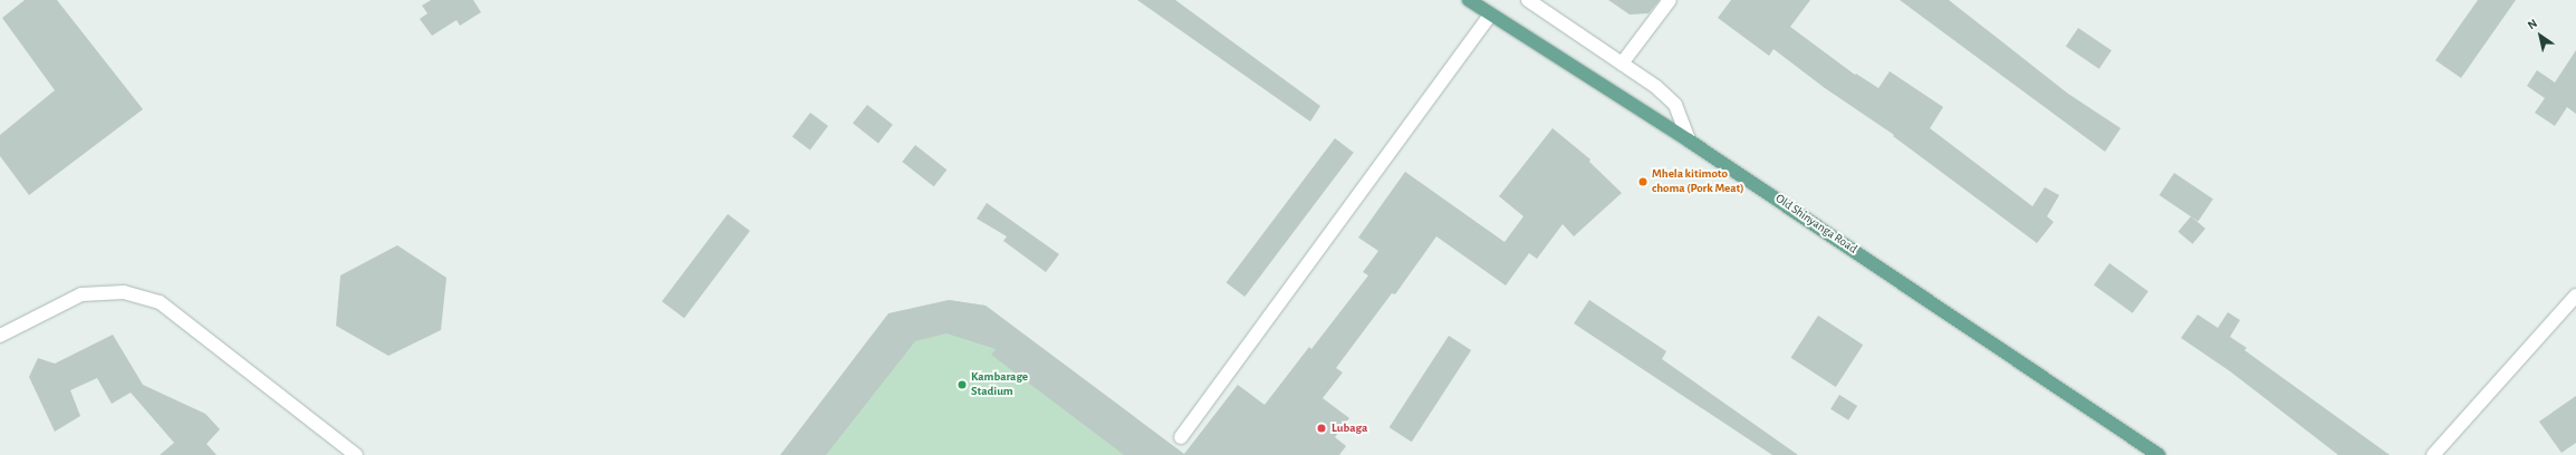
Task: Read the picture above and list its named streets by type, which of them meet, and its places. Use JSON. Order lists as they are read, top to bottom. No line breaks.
{"streets":{"main road":["Old Shinyanga Road"]},"places":["Mhela kitimoto choma (Pork Meat)","Kambarage Stadium","Lubaga"],"north":"top left"}
